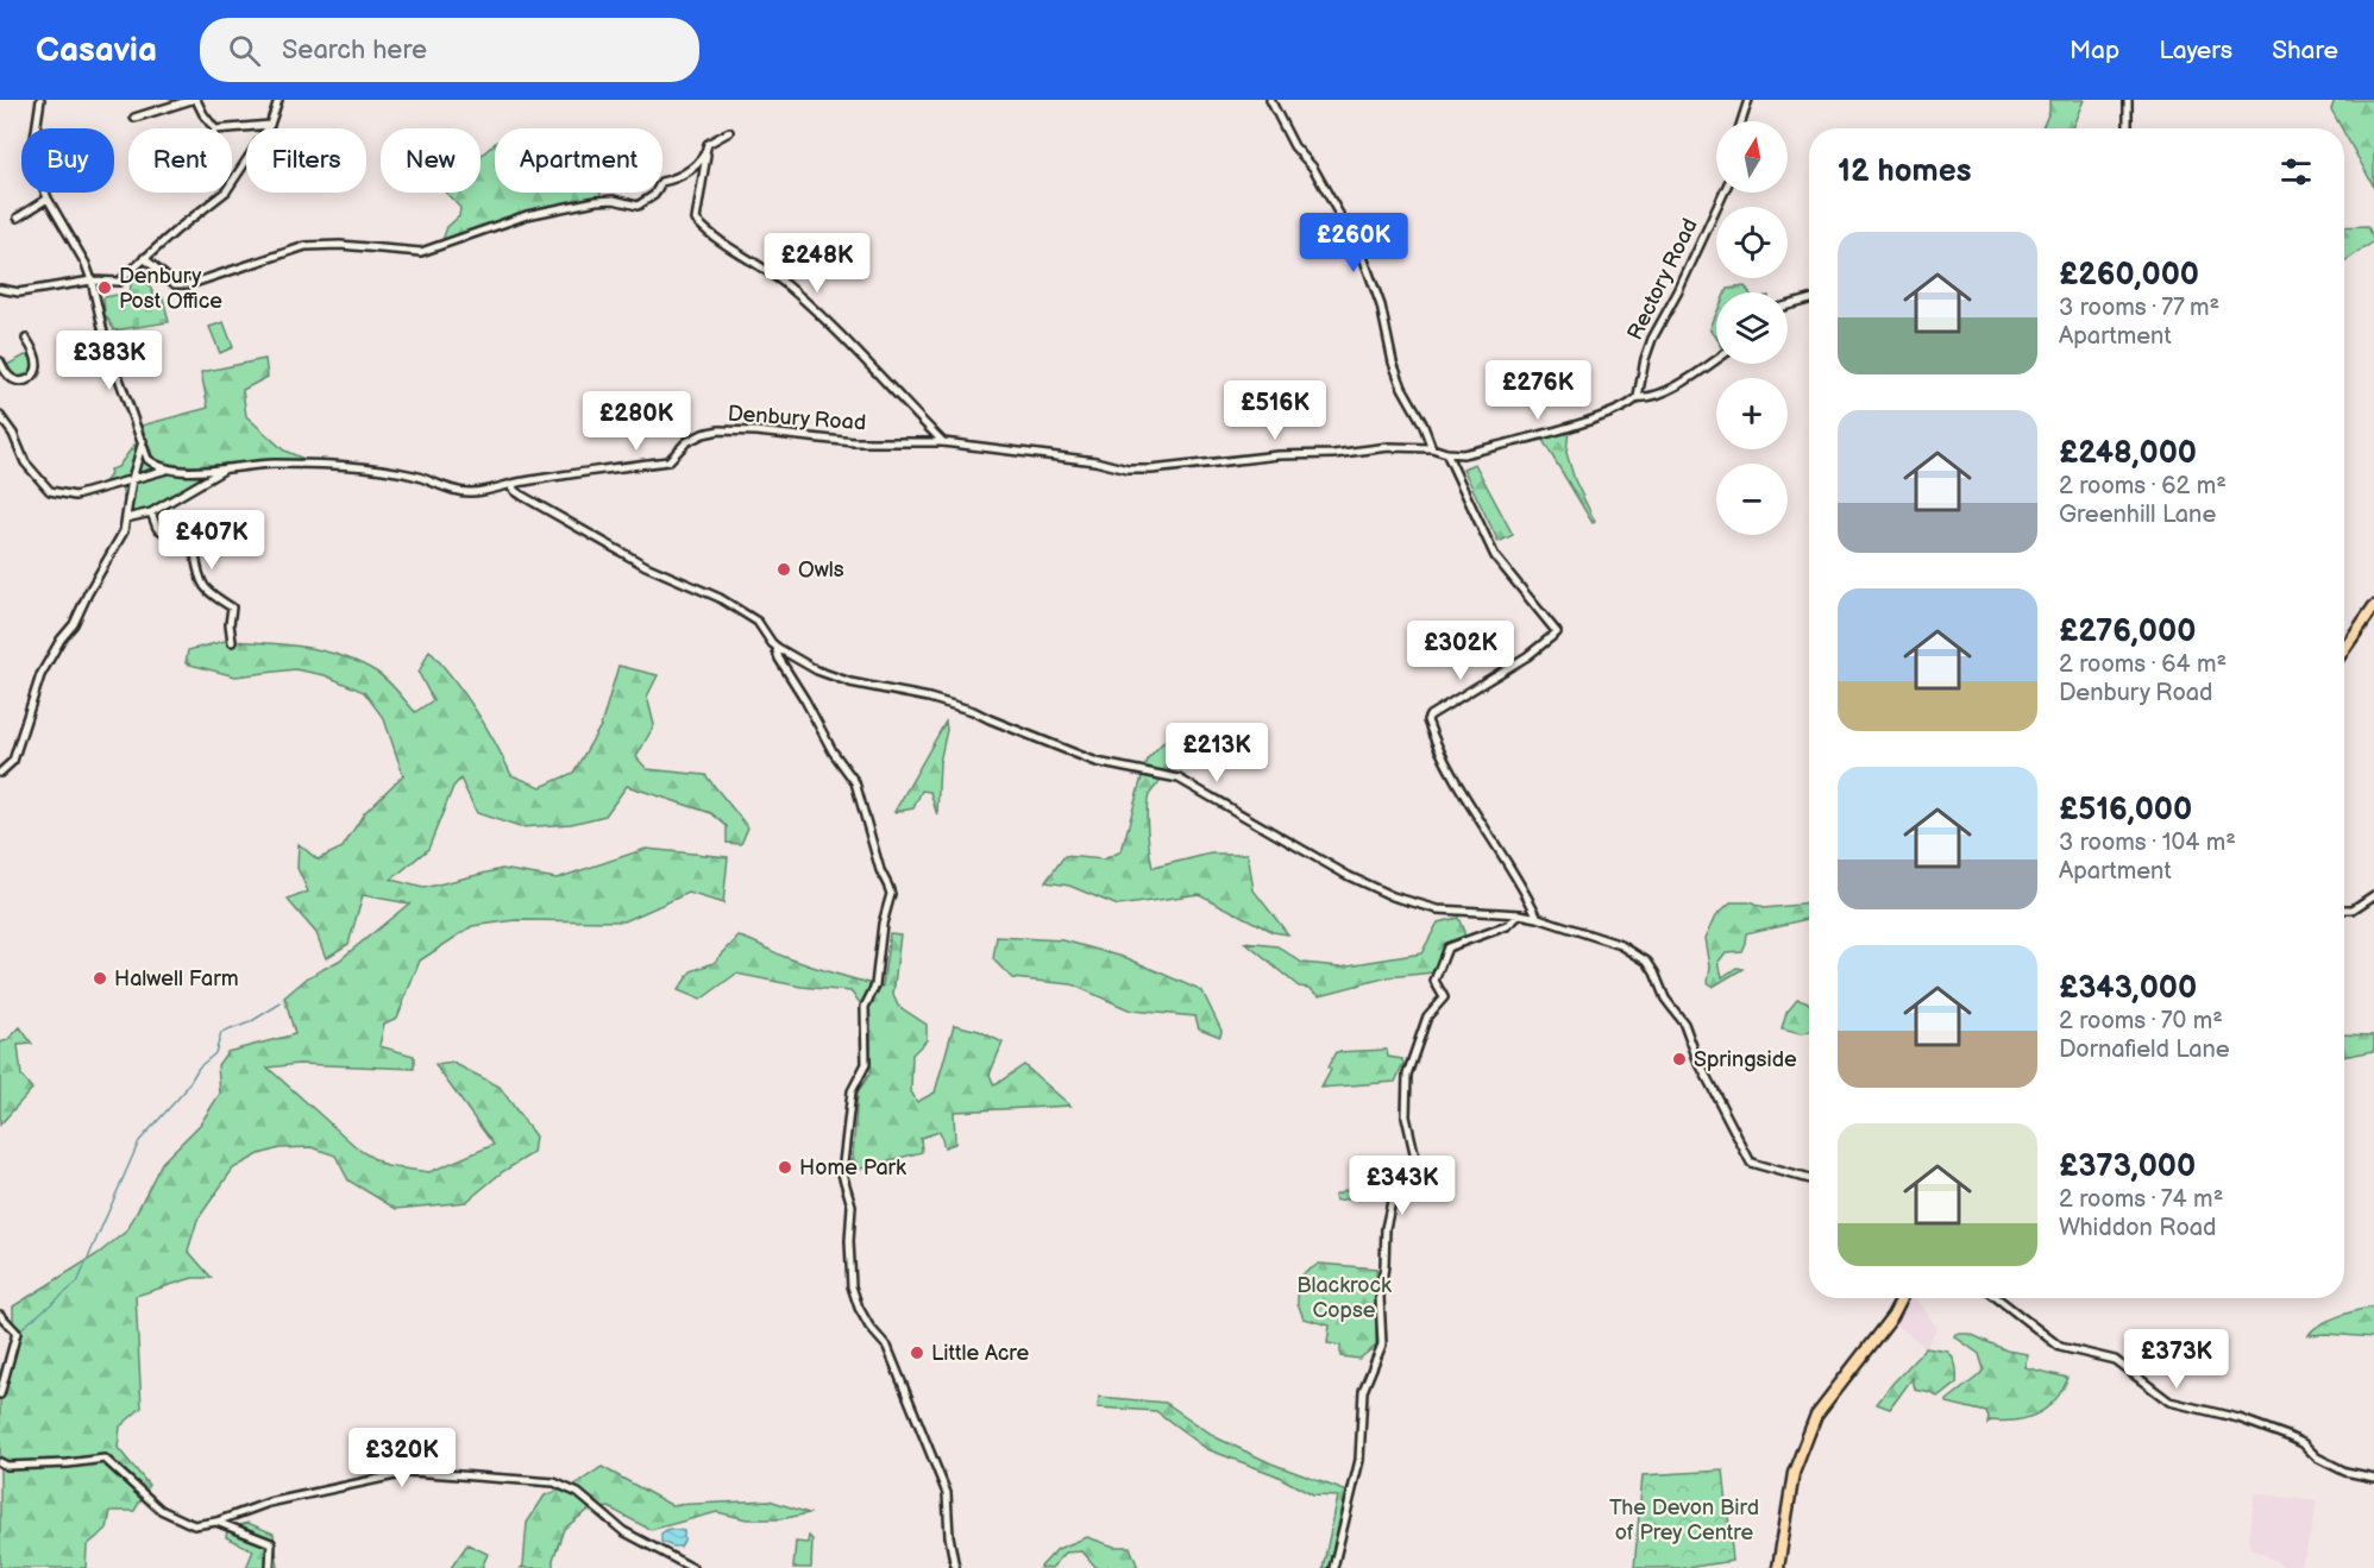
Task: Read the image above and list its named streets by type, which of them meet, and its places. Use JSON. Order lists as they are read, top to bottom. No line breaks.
{"streets":{"street":["Rectory Road","Denbury Road"]},"parks":["Blackrock Copse","The Devon Bird of Prey Centre"],"places":["Denbury Post Office","Owls","Halwell Farm","Springside","Home Park","Little Acre"],"north":"top","page":{"header":"Casavia","search":"Search here","nav":["Map","Layers","Share"],"map_buttons":["+","−"],"chip":["Buy","Rent","Filters","New","Apartment"],"heading":"12 homes","price":["£260K","£248K","£383K","£276K","£516K","£280K","£407K","£302K","£213K","£343K","£373K","£320K"],"list":[{"name":"£260,000","note":"3 rooms · 77 m² · Apartment"},{"name":"£248,000","note":"2 rooms · 62 m² · Greenhill Lane"},{"name":"£276,000","note":"2 rooms · 64 m² · Denbury Road"},{"name":"£516,000","note":"3 rooms · 104 m² · Apartment"},{"name":"£343,000","note":"2 rooms · 70 m² · Dornafield Lane"},{"name":"£373,000","note":"2 rooms · 74 m² · Whiddon Road"}]}}
